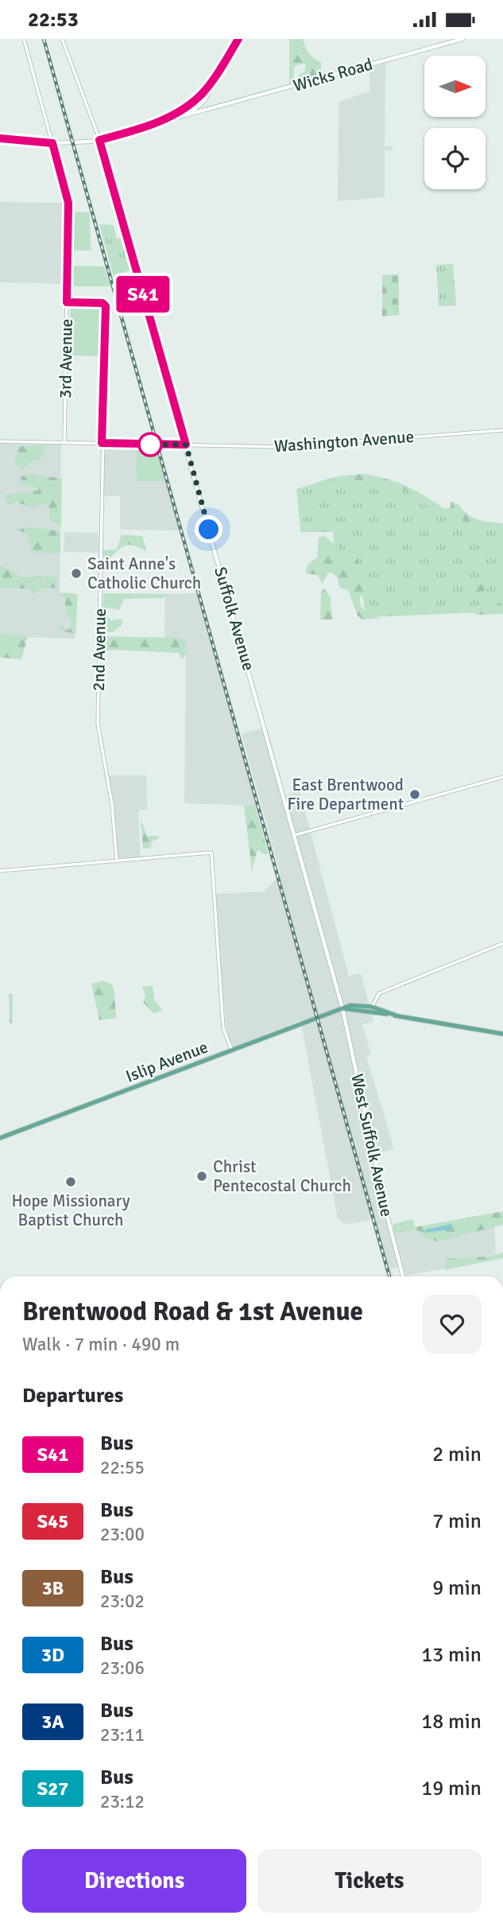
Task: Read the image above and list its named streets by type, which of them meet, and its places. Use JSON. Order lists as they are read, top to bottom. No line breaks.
{"streets":{"main road":["Wicks Road","Suffolk Avenue","Islip Avenue","West Suffolk Avenue"],"street":["3rd Avenue","Washington Avenue","2nd Avenue"]},"crossings":[["Wicks Road","3rd Avenue"],["Wicks Road","Suffolk Avenue"],["3rd Avenue","Washington Avenue"],["3rd Avenue","2nd Avenue"],["Washington Avenue","Suffolk Avenue"],["Washington Avenue","2nd Avenue"],["Suffolk Avenue","Islip Avenue"],["Suffolk Avenue","West Suffolk Avenue"],["Islip Avenue","West Suffolk Avenue"]],"places":["Saint Anne's Catholic Church","East Brentwood Fire Department","Christ Pentecostal Church","Hope Missionary Baptist Church"],"lines":["bus line S41"],"north":"right","page":{"status":"22:53","on_map":"S41","heading":[["Brentwood Road & 1st Avenue","Walk · 7 min · 490 m"],"Departures"],"list":[{"mark":"S41","name":"Bus","note":"22:55","value":"2 min"},{"mark":"S45","name":"Bus","note":"23:00","value":"7 min"},{"mark":"3B","name":"Bus","note":"23:02","value":"9 min"},{"mark":"3D","name":"Bus","note":"23:06","value":"13 min"},{"mark":"3A","name":"Bus","note":"23:11","value":"18 min"},{"mark":"S27","name":"Bus","note":"23:12","value":"19 min"}],"buttons":["Directions","Tickets"]}}
